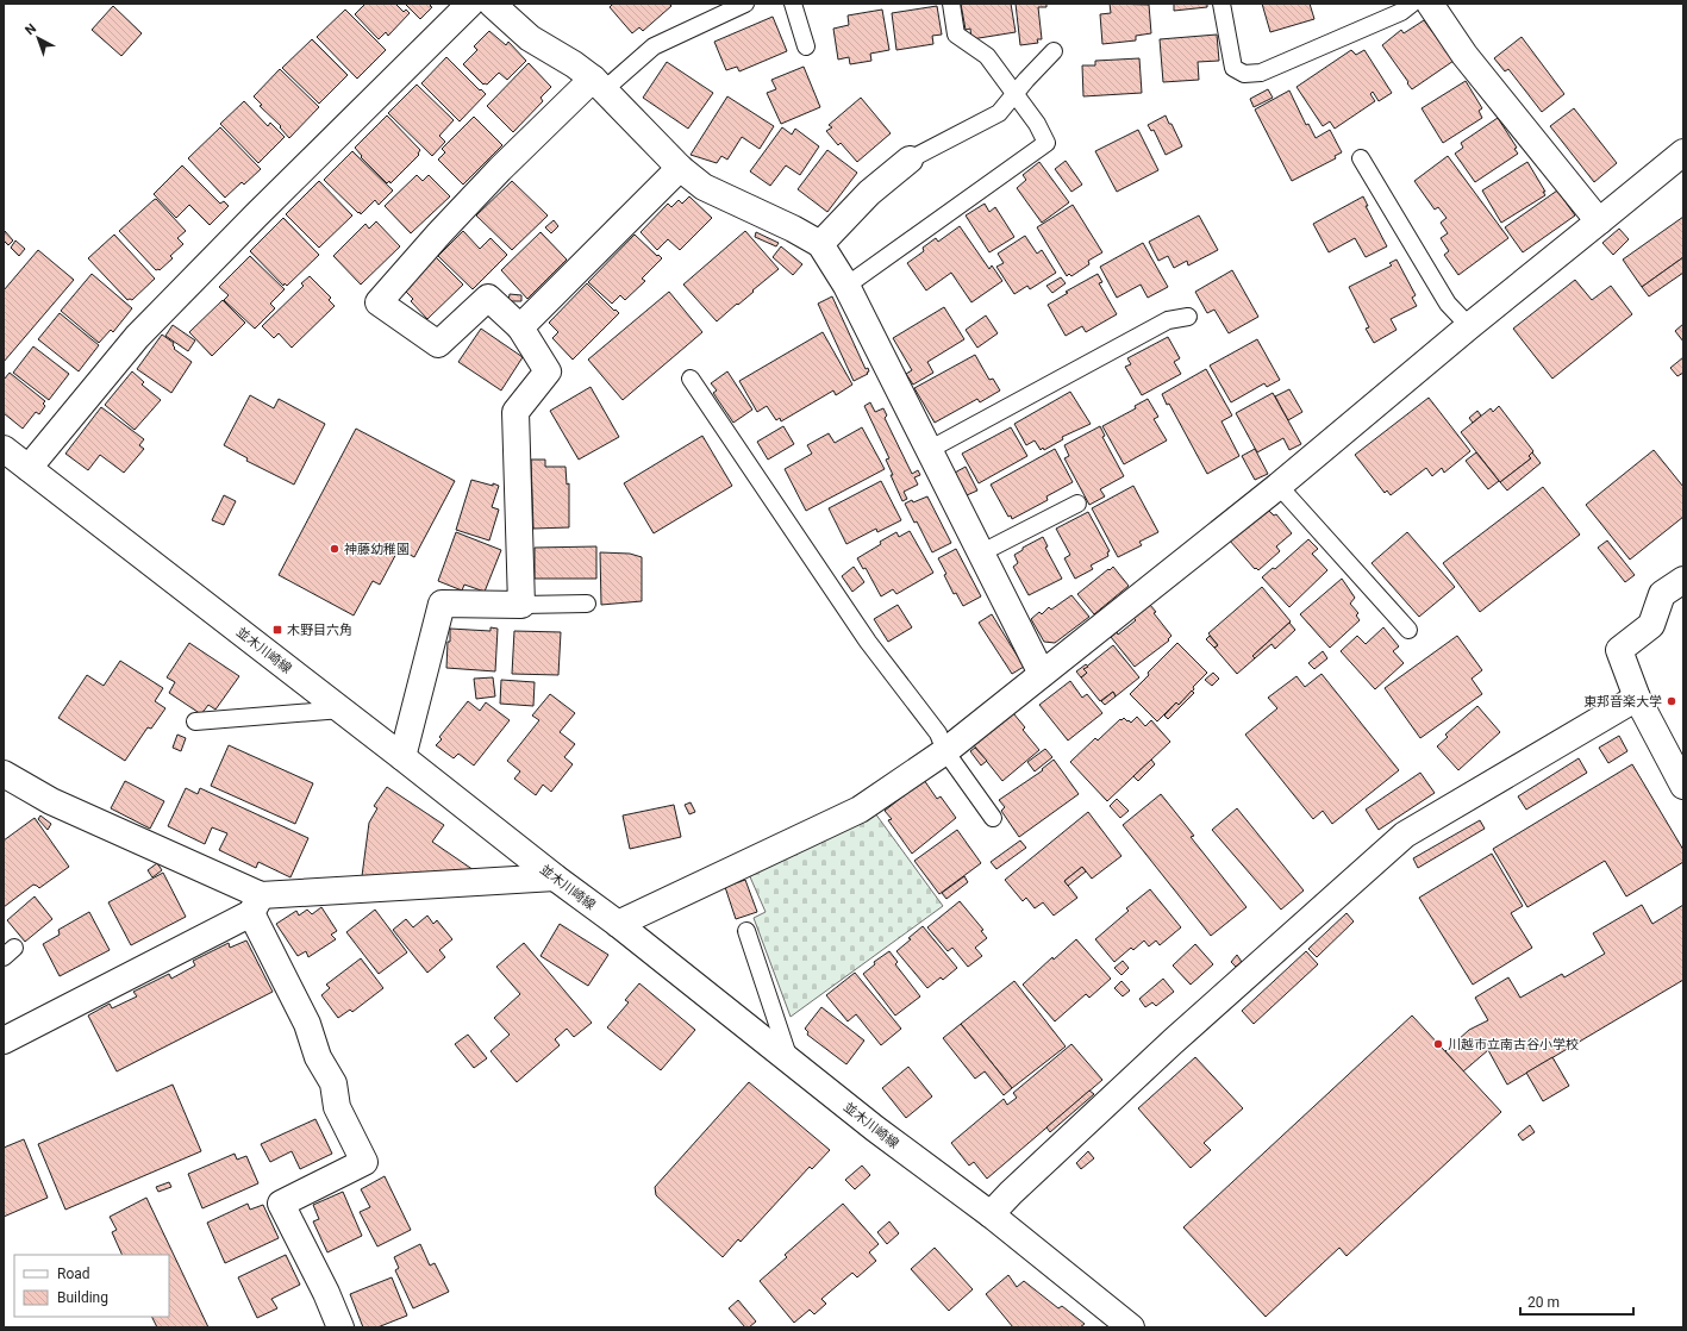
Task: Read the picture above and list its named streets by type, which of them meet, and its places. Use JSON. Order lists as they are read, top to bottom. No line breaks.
{"streets":{"street":["並木川崎線"]},"places":{"other":["神藤幼稚園","東邦音楽大学","川越市立南古谷小学校"],"transit":["木野目六角"]},"legend":["Road","Building"],"scale_bar":"20 m","north":"top left"}
